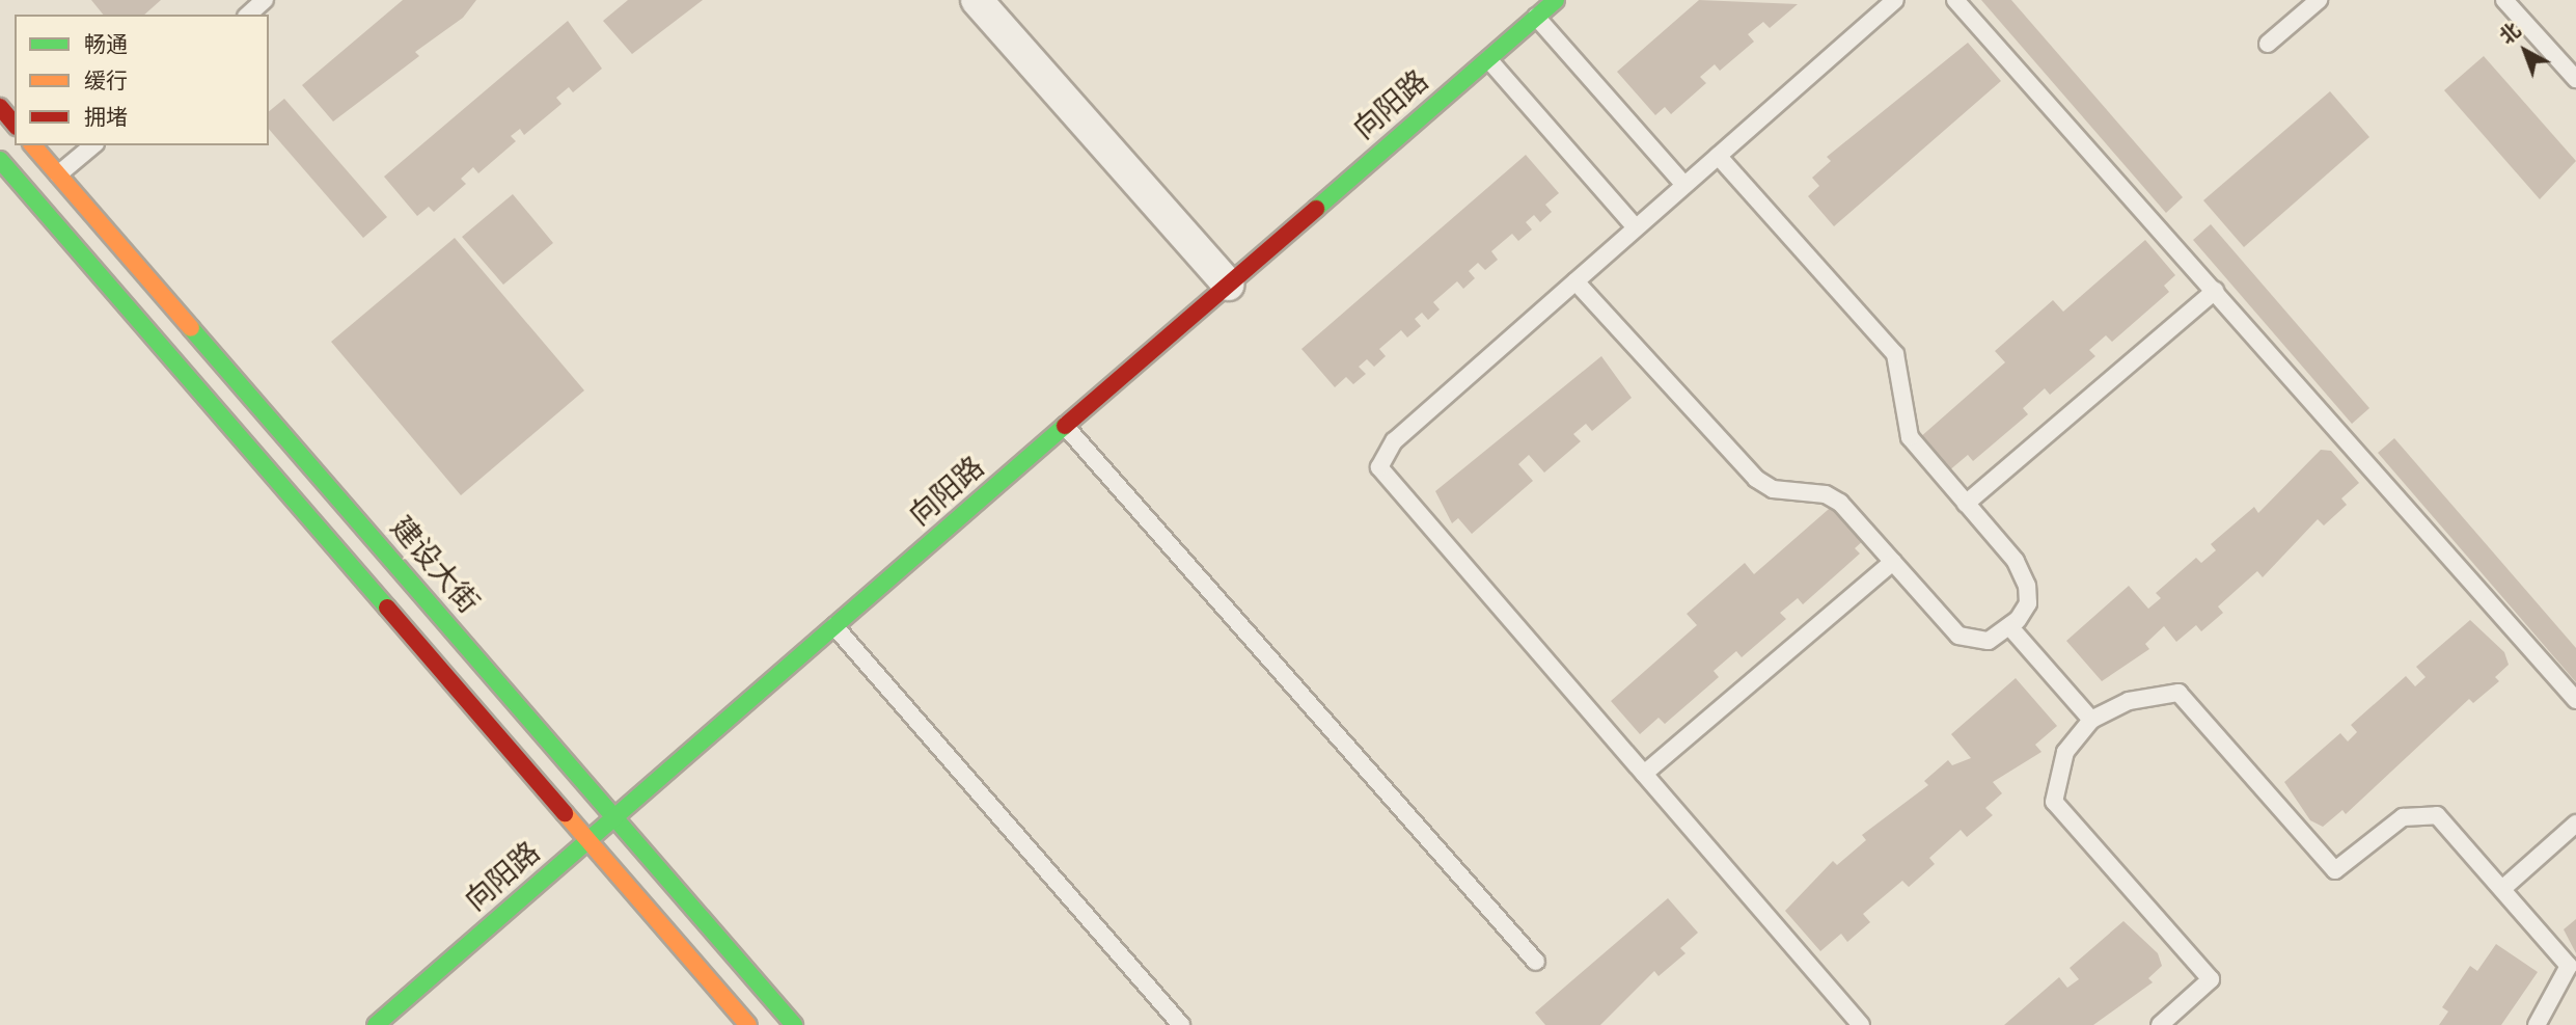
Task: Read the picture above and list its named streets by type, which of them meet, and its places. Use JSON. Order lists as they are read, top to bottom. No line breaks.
{"streets":{"main road":["向阳路","建设大街"]},"crossings":[["向阳路","建设大街"]],"legend":["畅通","缓行","拥堵"],"north":"top left"}
